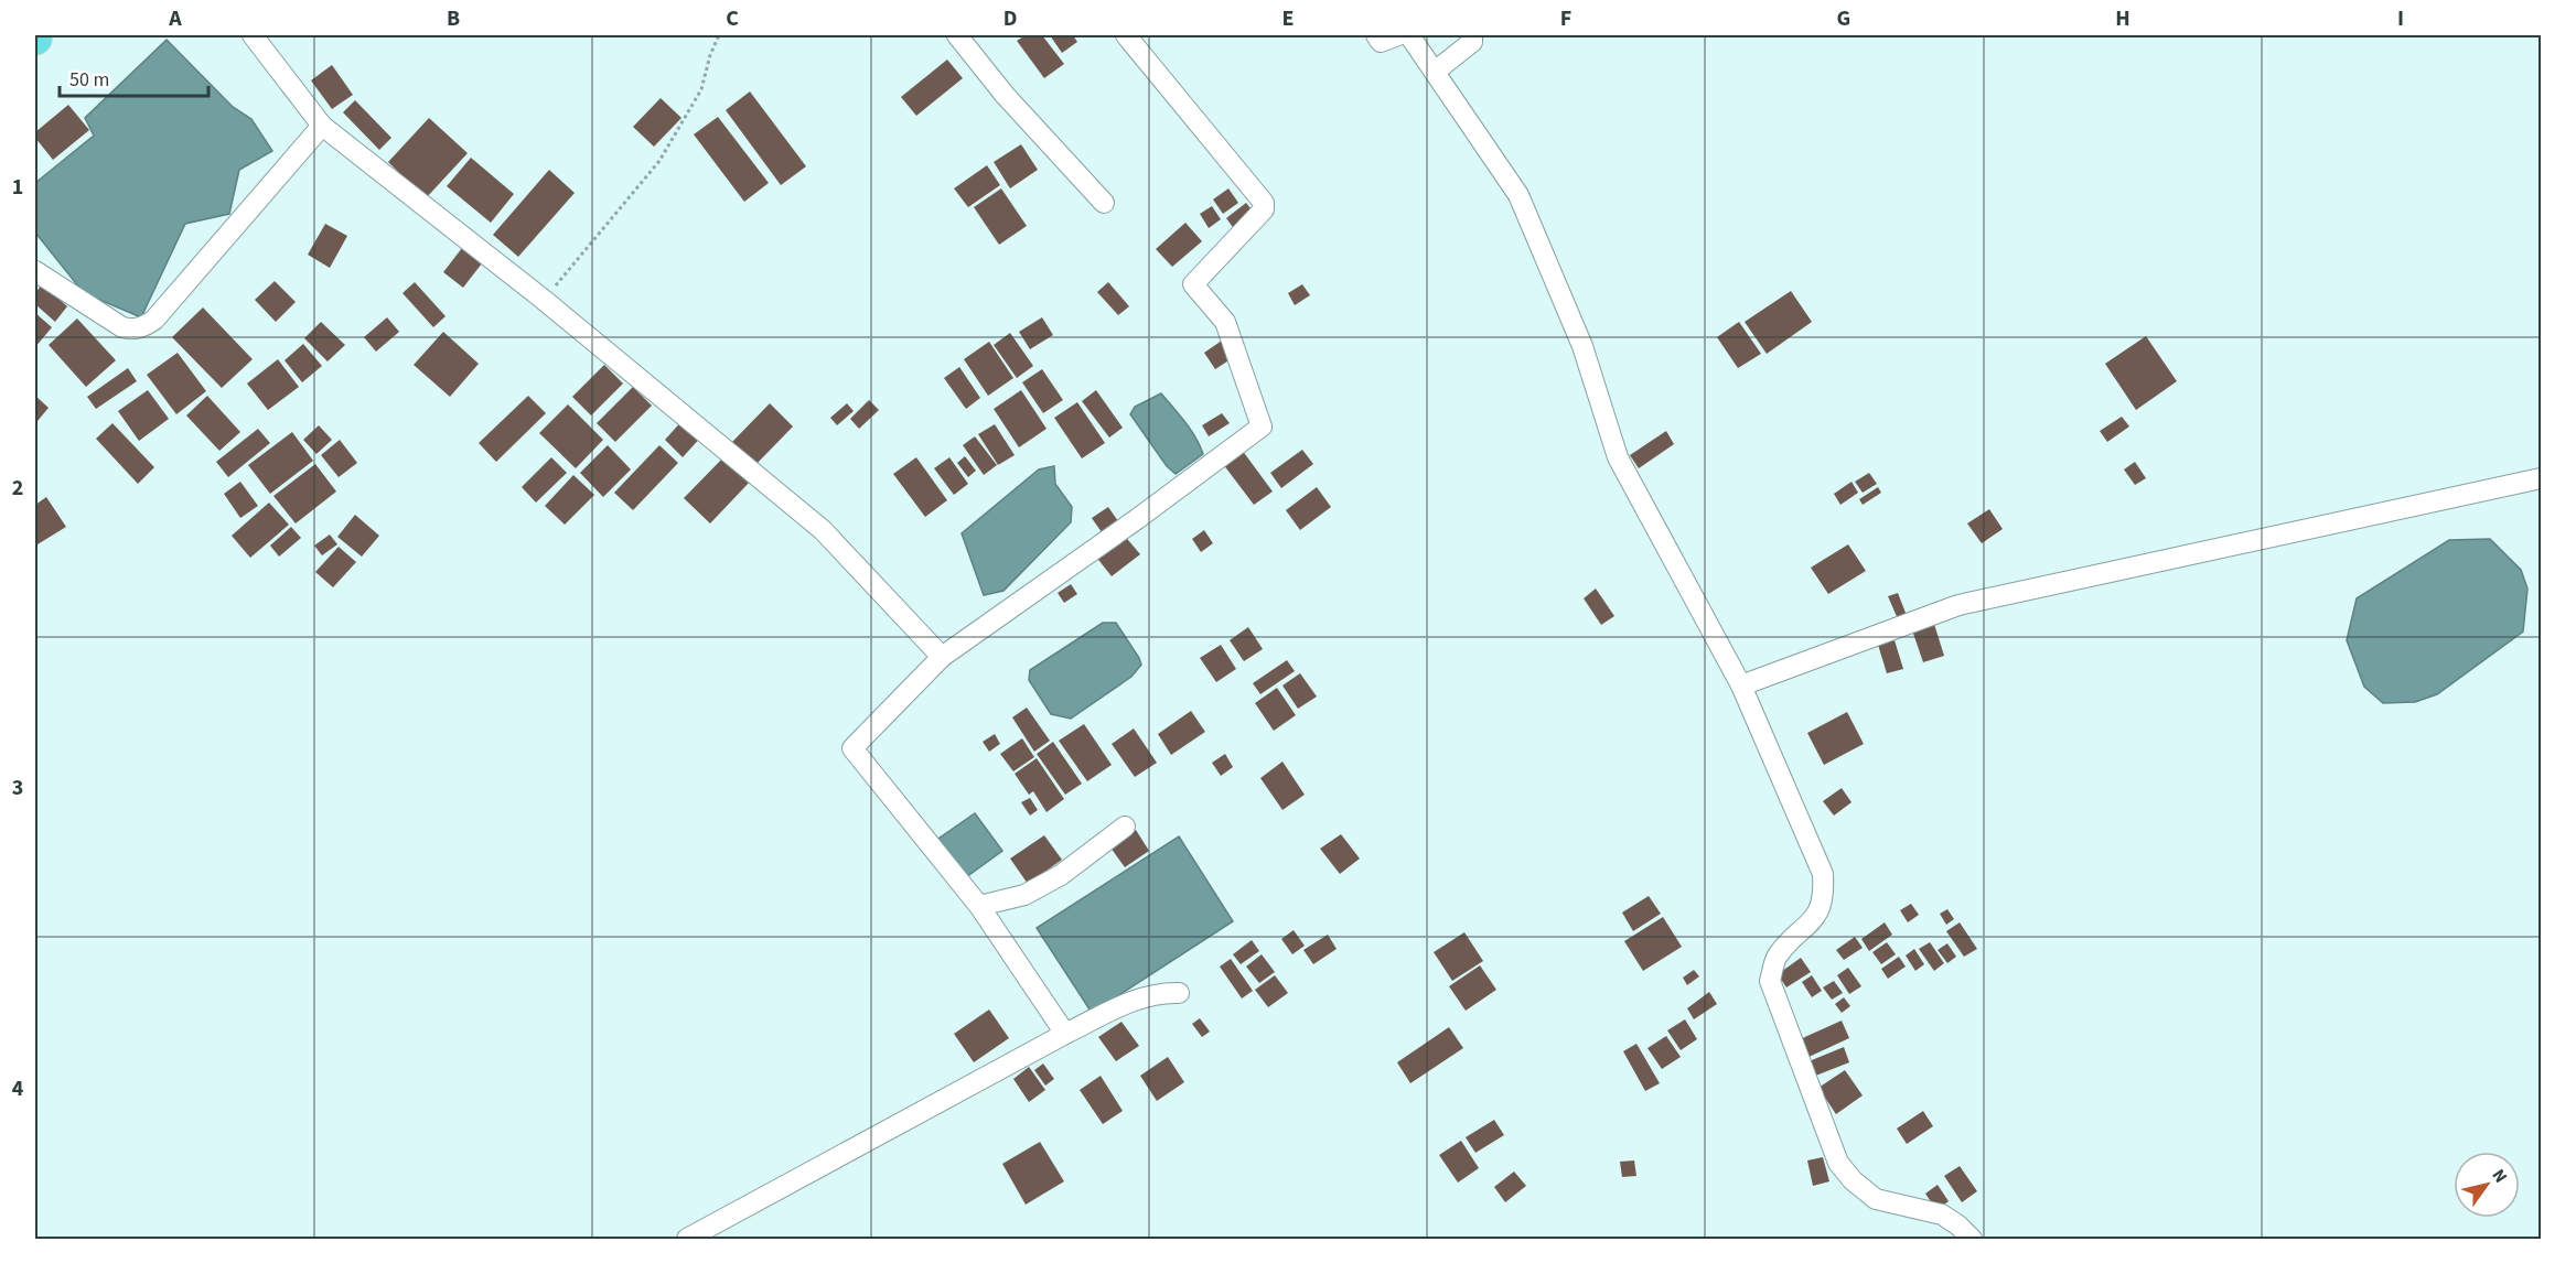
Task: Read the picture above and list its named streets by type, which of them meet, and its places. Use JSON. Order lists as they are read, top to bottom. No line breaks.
{"scale_bar":"50 m","north":"top right","grid":{"columns":["A","B","C","D","E","F","G","H","I"],"rows":["1","2","3","4"]}}
